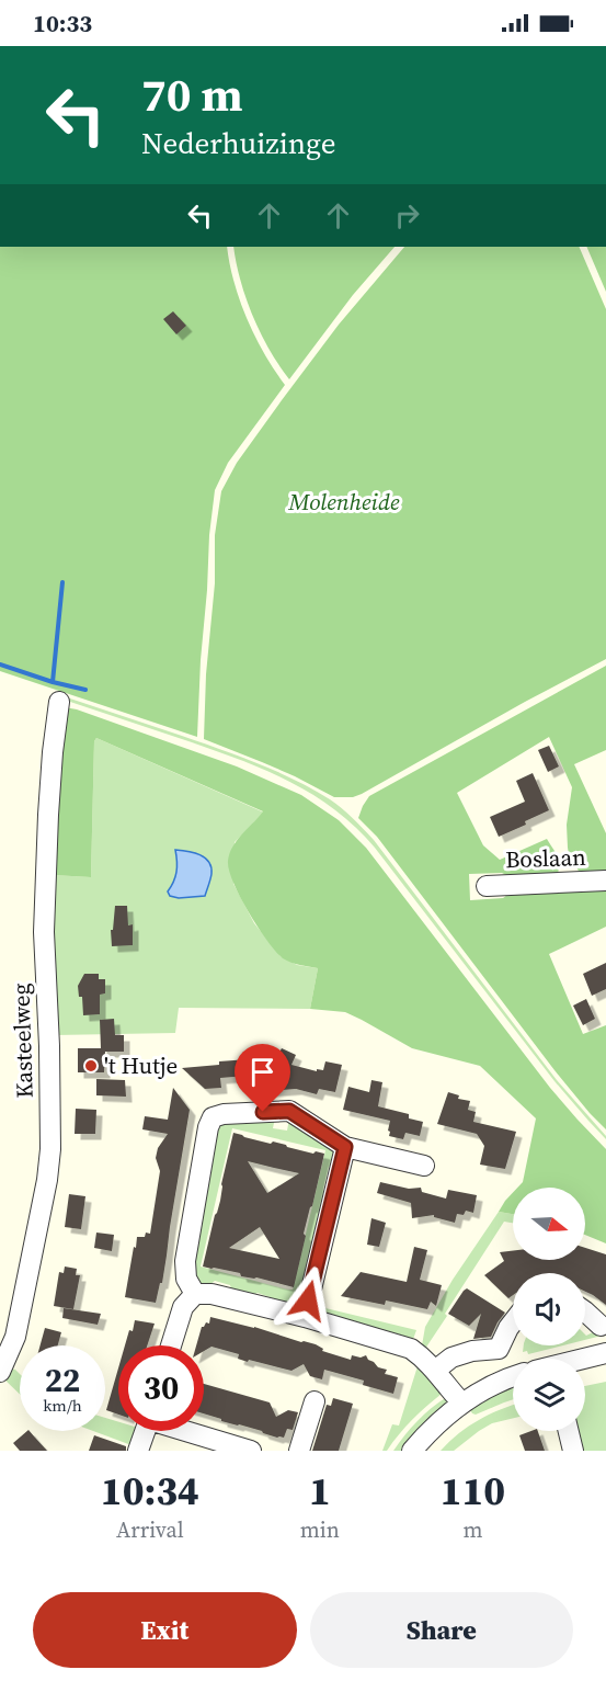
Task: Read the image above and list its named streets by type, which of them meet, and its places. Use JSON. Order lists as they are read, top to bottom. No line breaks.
{"streets":{"street":["Boslaan","Kasteelweg"]},"parks":["Molenheide"],"places":["'t Hutje"],"north":"right","page":{"status":"10:33","turn":["70 m","Nederhuizinge"],"speed":"22 km/h","limit":"30","eta":["10:34","Arrival","1","min","110","m"],"buttons":["Exit","Share"]}}
